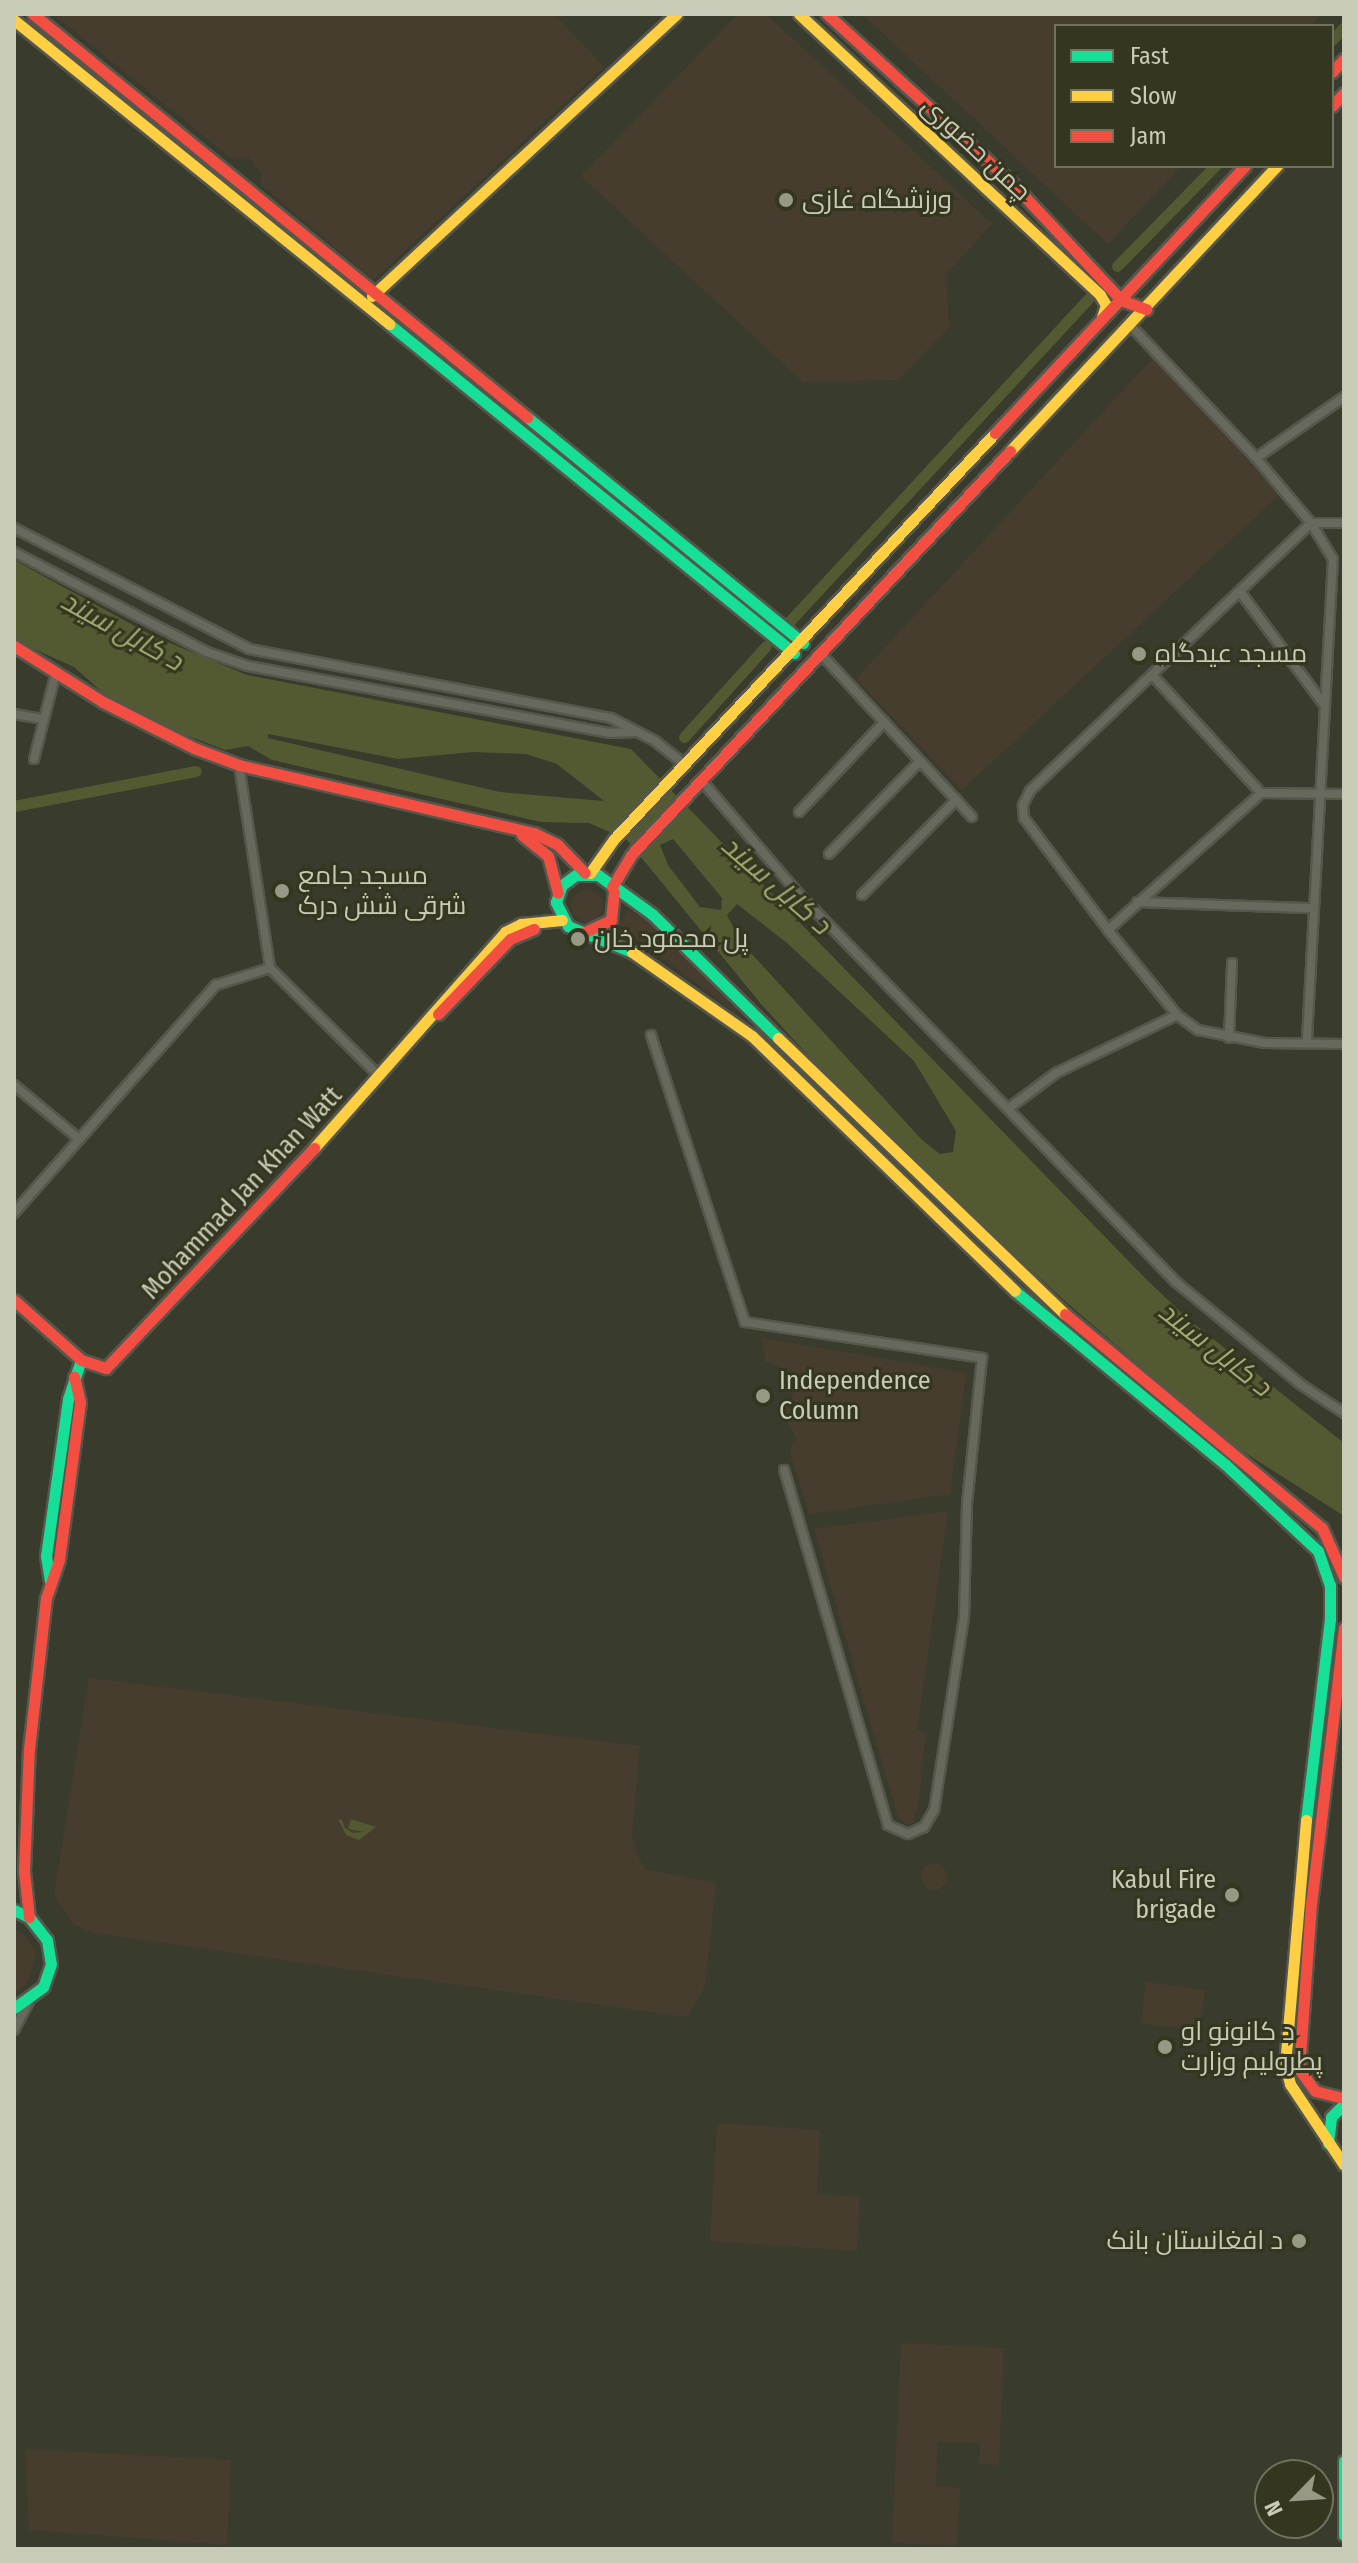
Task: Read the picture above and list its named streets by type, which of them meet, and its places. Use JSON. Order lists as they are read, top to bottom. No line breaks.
{"streets":{"main road":["چمن حضوری","Mohammad Jan Khan Watt"]},"water":["د کابل سيند"],"places":["ورزشگاه غازی","مسجد عیدگاه","مسجد جامع شرقی شش درک","پل محمود خان","Independence Column","Kabul Fire brigade","د کانونو او پطرولیم وزارت","د افغانستان بانک"],"legend":["Fast","Slow","Jam"],"north":"bottom left"}
